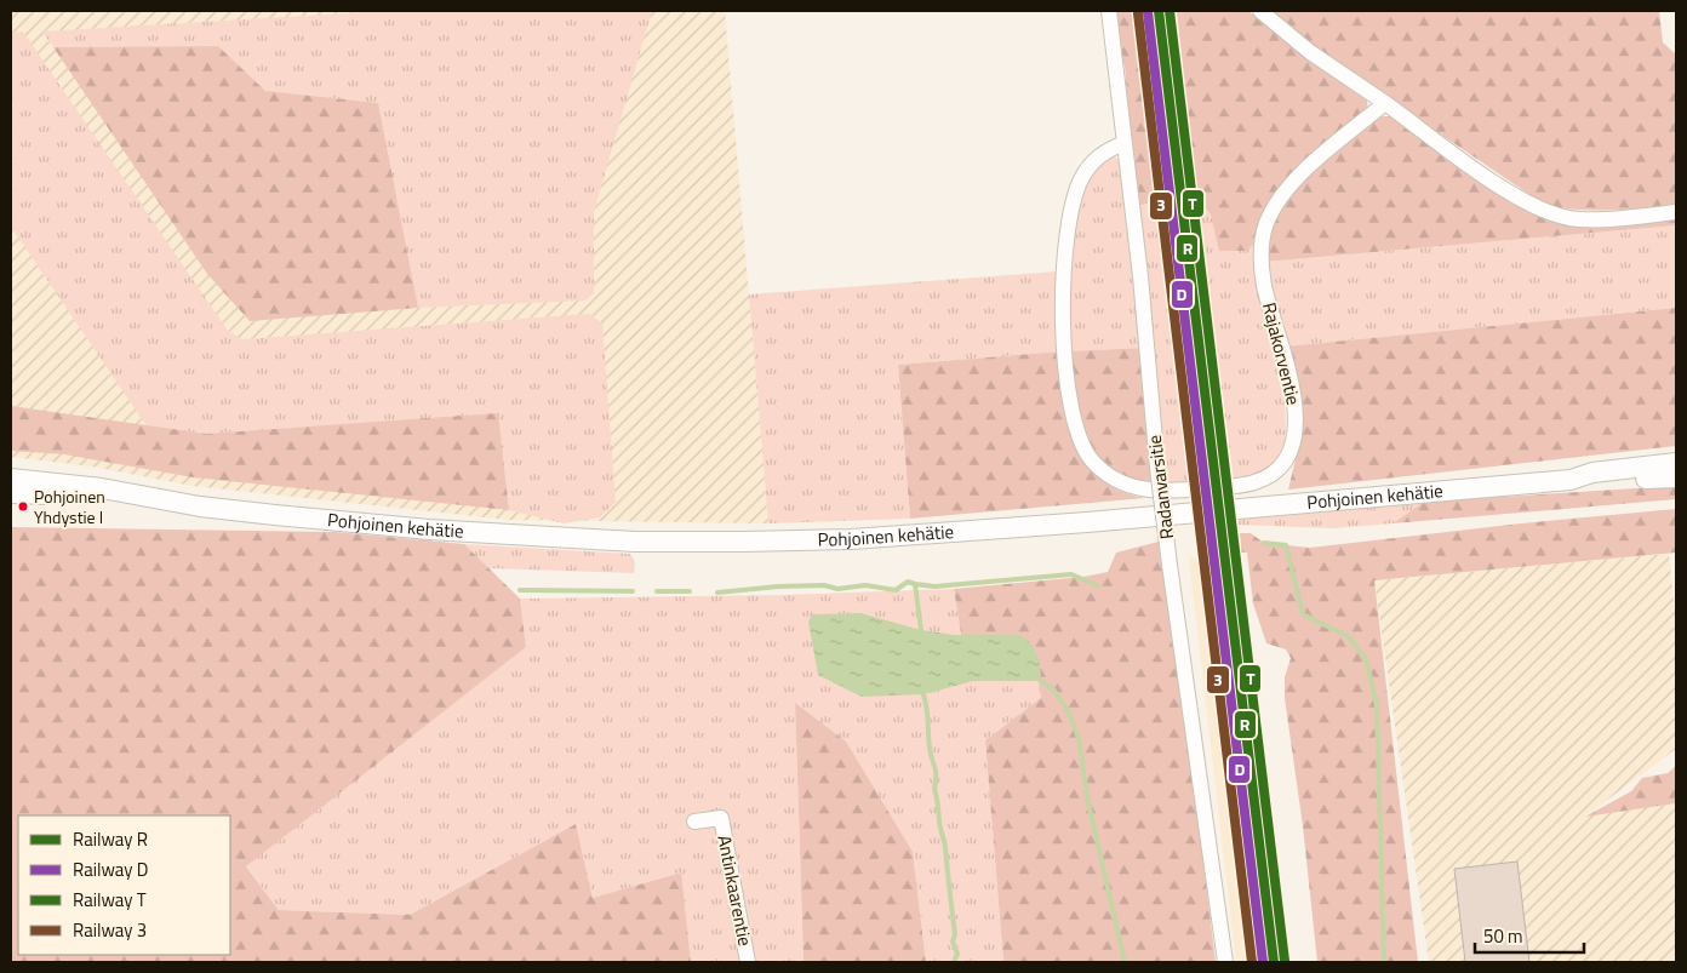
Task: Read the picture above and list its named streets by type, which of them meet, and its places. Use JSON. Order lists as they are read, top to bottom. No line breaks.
{"streets":{"main road":["Pohjoinen kehätie"],"street":["Rajakorventie","Radanvarsitie","Antinkaarentie"]},"crossings":[["Rajakorventie","Radanvarsitie"]],"places":["Pohjoinen Yhdystie I"],"lines":["rail line R","rail line T","rail line D","rail line 3"],"legend":["Railway R","Railway D","Railway T","Railway 3"],"scale_bar":"50 m"}
